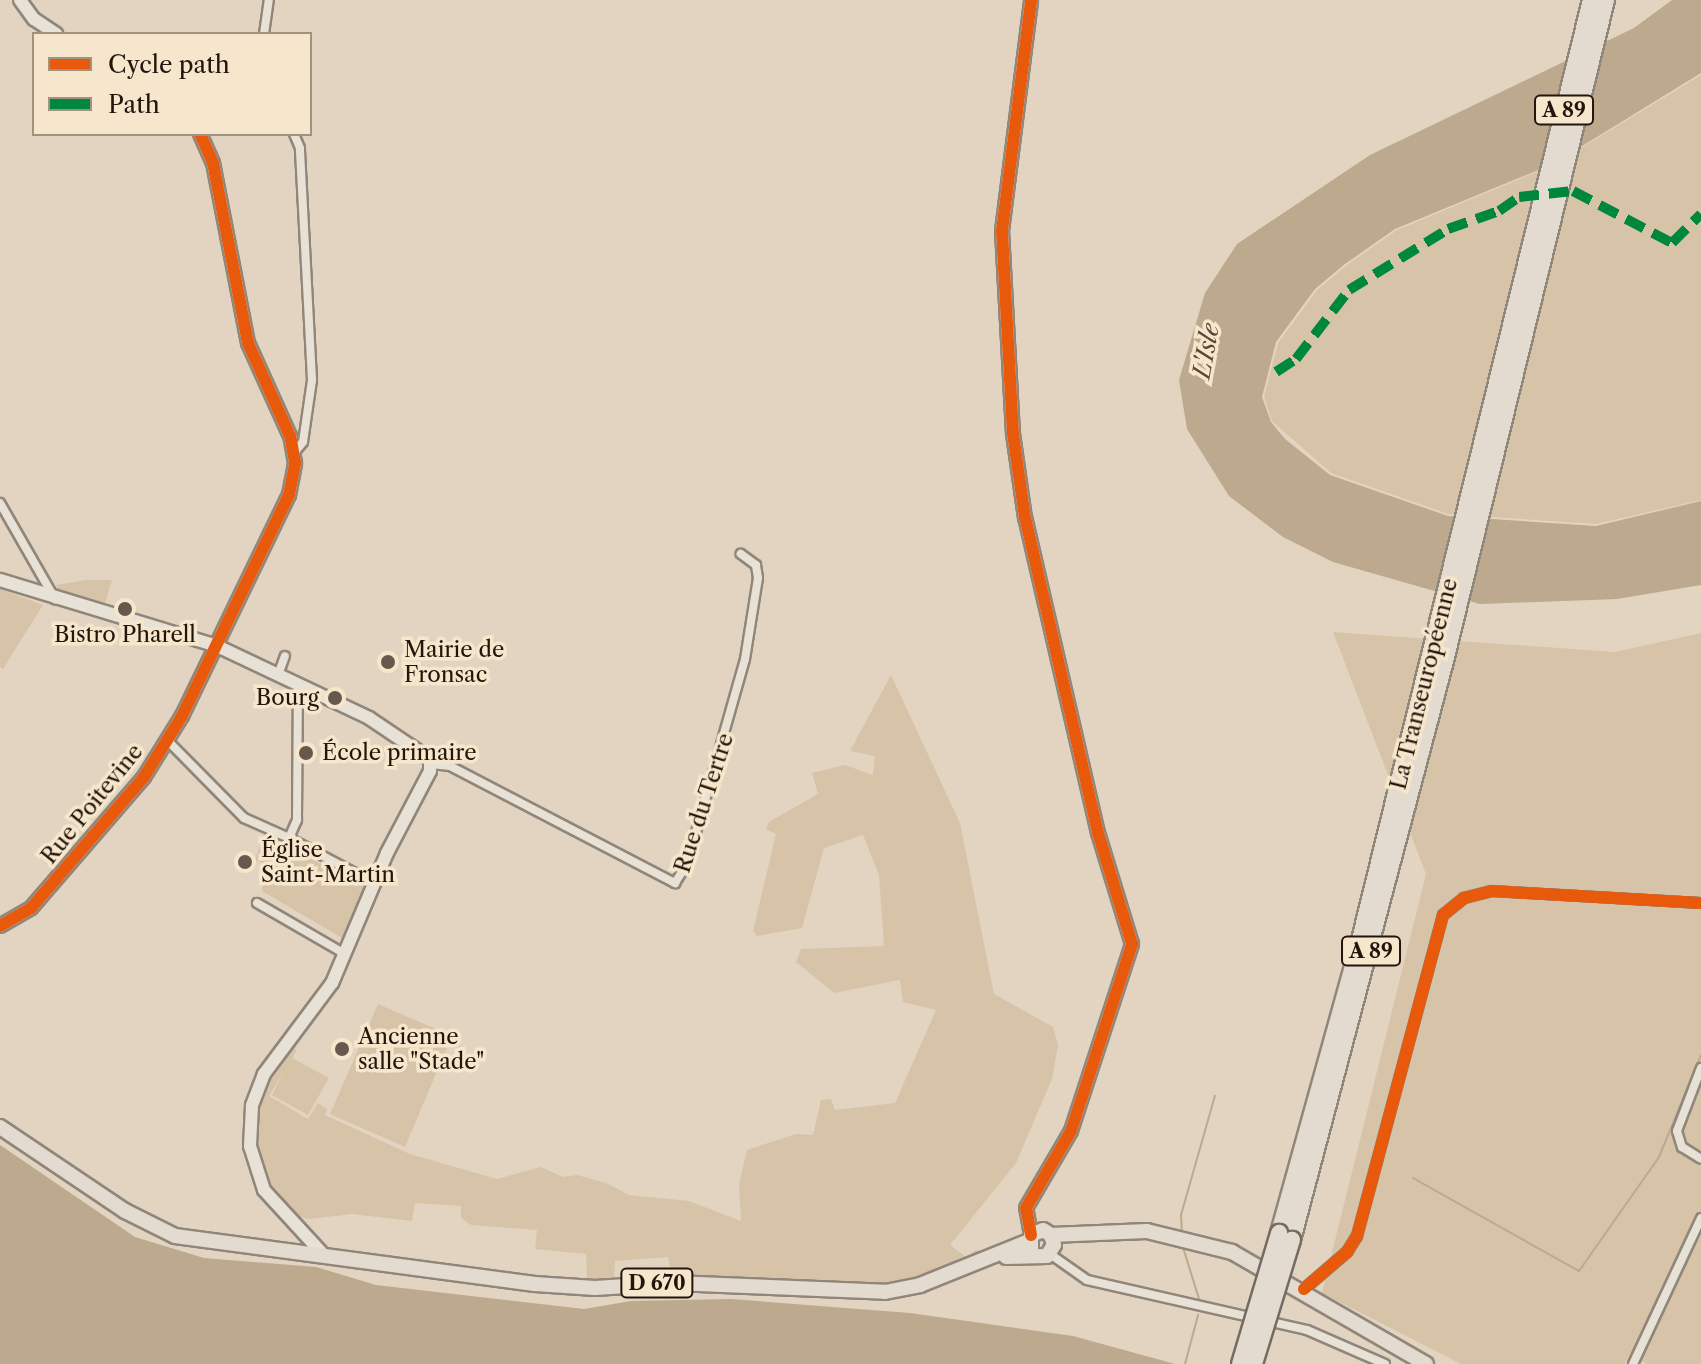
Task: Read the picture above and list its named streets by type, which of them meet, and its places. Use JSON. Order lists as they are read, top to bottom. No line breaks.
{"streets":{"highway":["A 89","La Transeuropéenne"],"main road":["D 670"],"street":["Rue du Tertre","Rue Poitevine"]},"water":["L'Isle"],"places":["Bistro Pharell","Mairie de Fronsac","Bourg","École primaire","Église Saint-Martin","Ancienne salle \"Stade\""],"legend":["Cycle path","Path"]}
